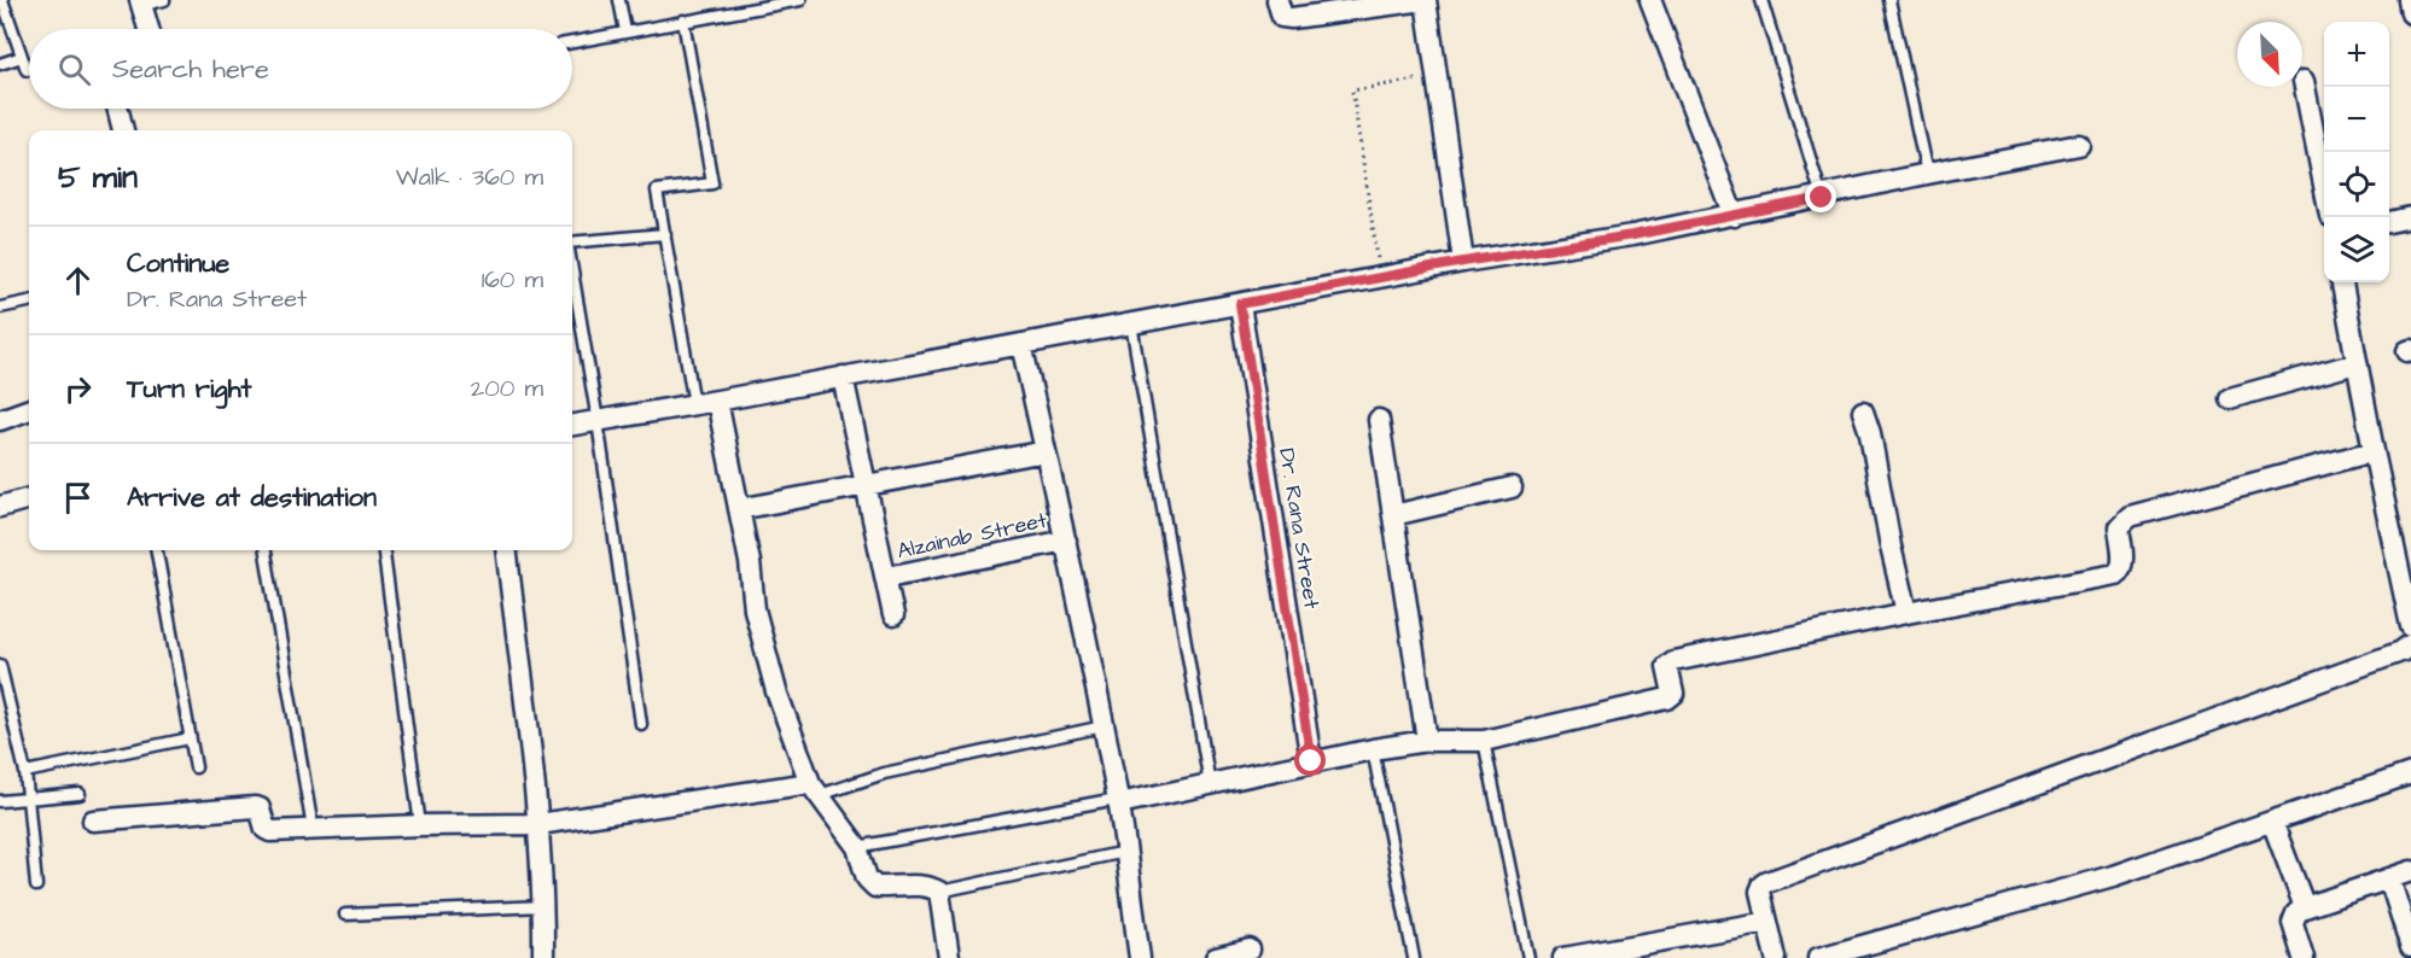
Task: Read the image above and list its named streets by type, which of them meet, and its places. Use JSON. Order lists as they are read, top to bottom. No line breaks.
{"streets":{"street":["Dr. Rana Street","Alzainab Street"]},"north":"bottom right","page":{"map_buttons":["+","−"],"search":"Search here","heading":["5 min","Walk · 360 m"],"list":[["Continue","Dr. Rana Street","160 m"],["Turn right","200 m"],"Arrive at destination"]}}
